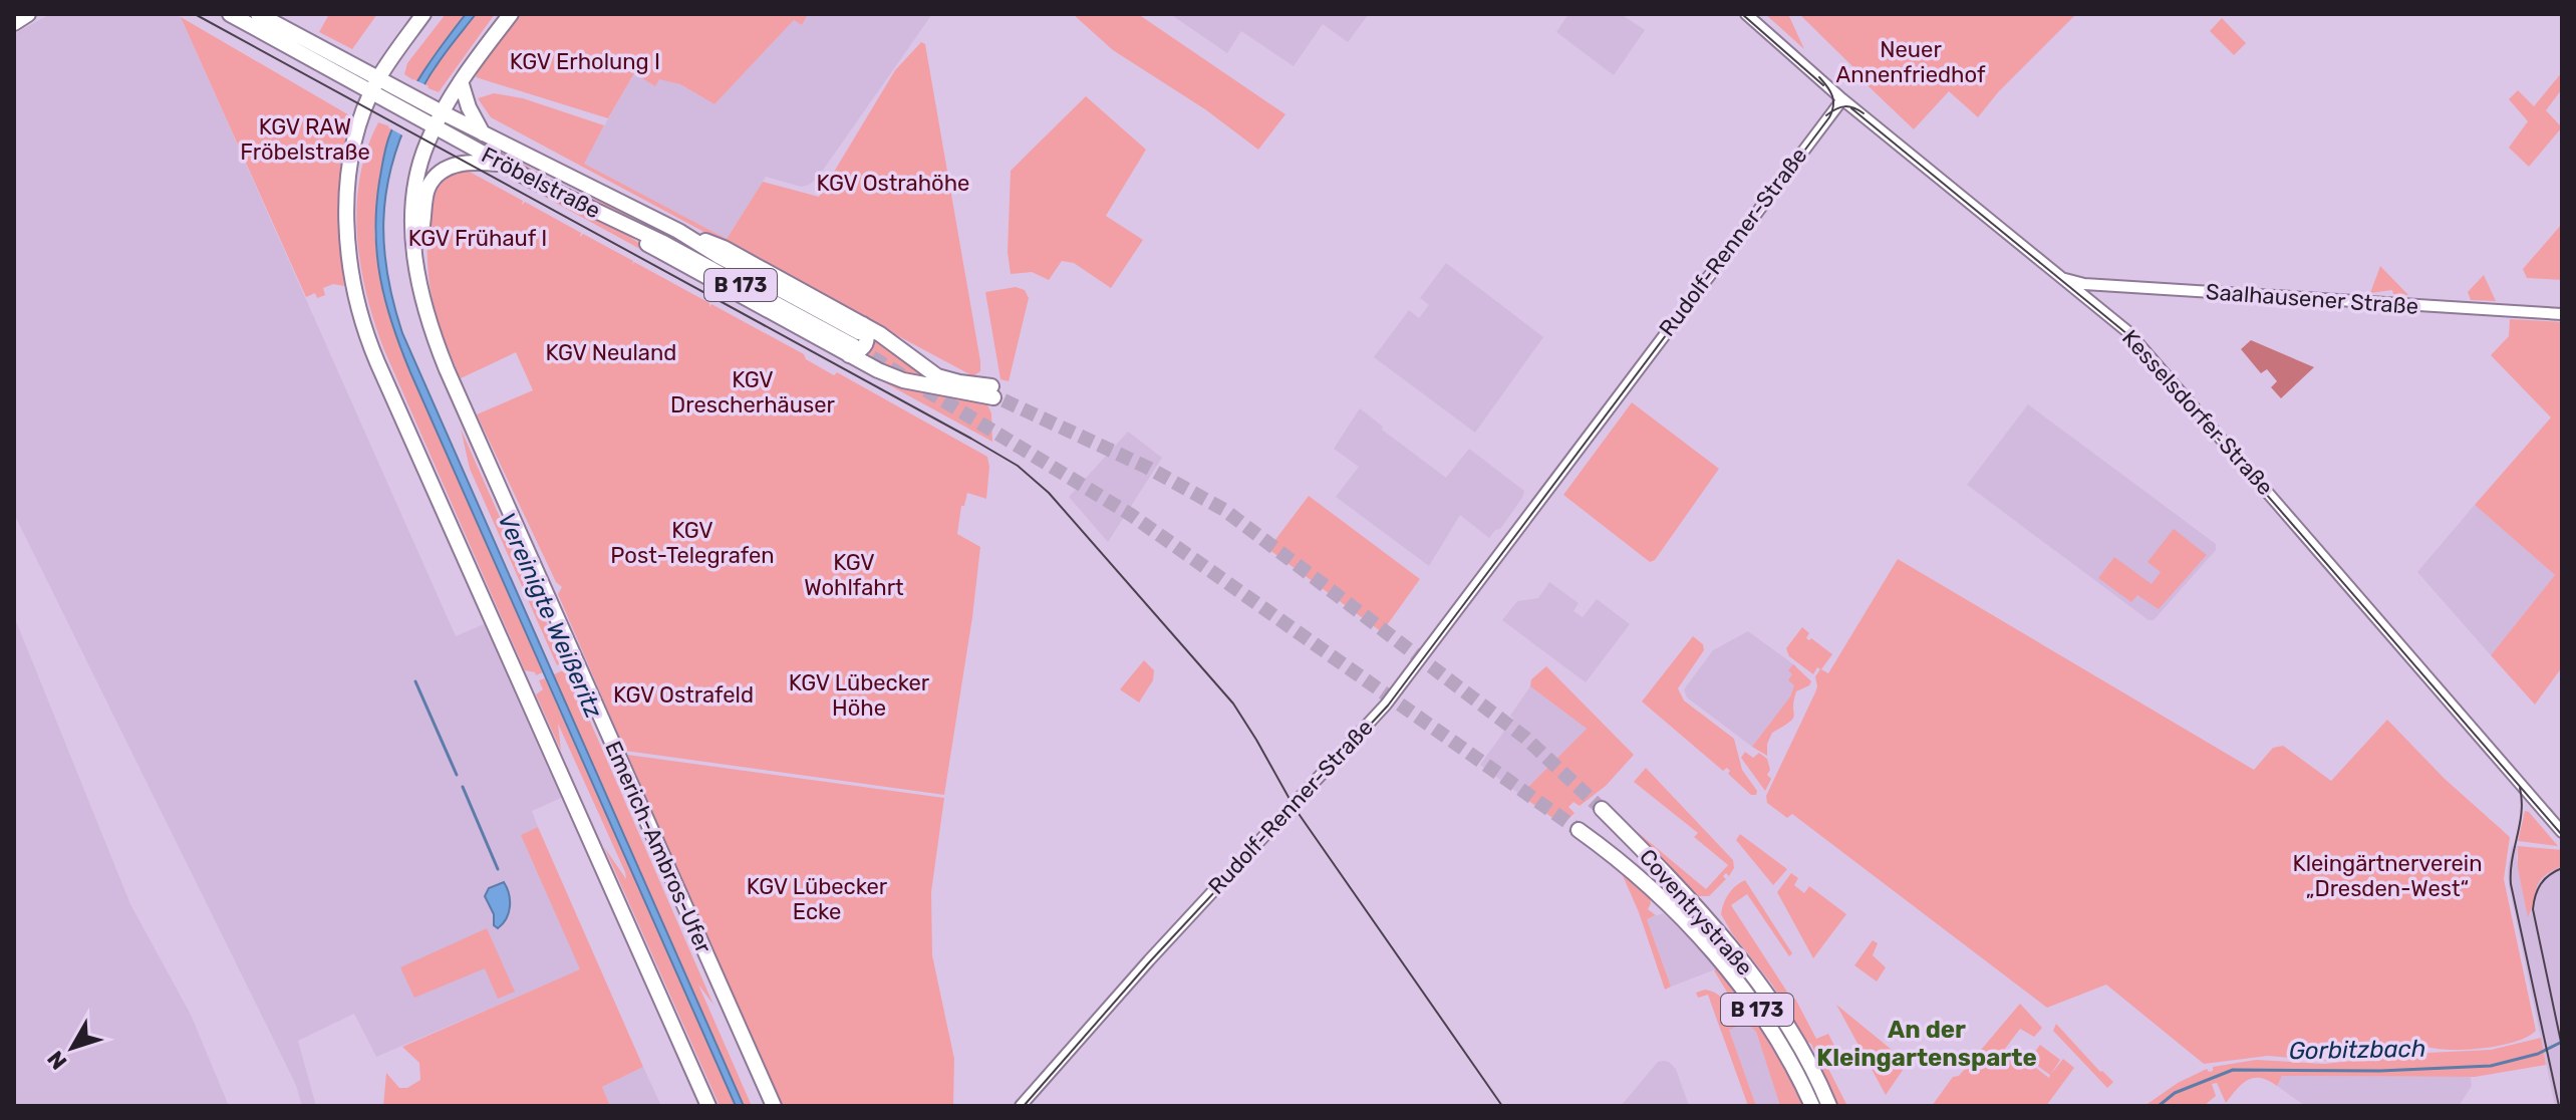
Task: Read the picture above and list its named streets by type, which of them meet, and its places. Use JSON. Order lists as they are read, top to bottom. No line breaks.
{"streets":{"main road":["Fröbelstraße","B 173","Emerich-Ambros-Ufer","Coventrystraße"],"street":["Rudolf-Renner-Straße","Saalhausener Straße","Kesselsdorfer Straße"]},"crossings":[["Fröbelstraße","Emerich-Ambros-Ufer"],["Rudolf-Renner-Straße","Kesselsdorfer Straße"],["Saalhausener Straße","Kesselsdorfer Straße"]],"districts":["An der Kleingartensparte"],"water":["Vereinigte Weißeritz","Gorbitzbach"],"parks":["Neuer Annenfriedhof","KGV Erholung I","KGV RAW Fröbelstraße","KGV Ostrahöhe","KGV Frühauf I","KGV Neuland","KGV Drescherhäuser","KGV Post-Telegrafen","KGV Wohlfahrt","KGV Lübecker Höhe","KGV Ostrafeld","Kleingärtnerverein „Dresden-West“","KGV Lübecker Ecke"],"north":"bottom left"}
